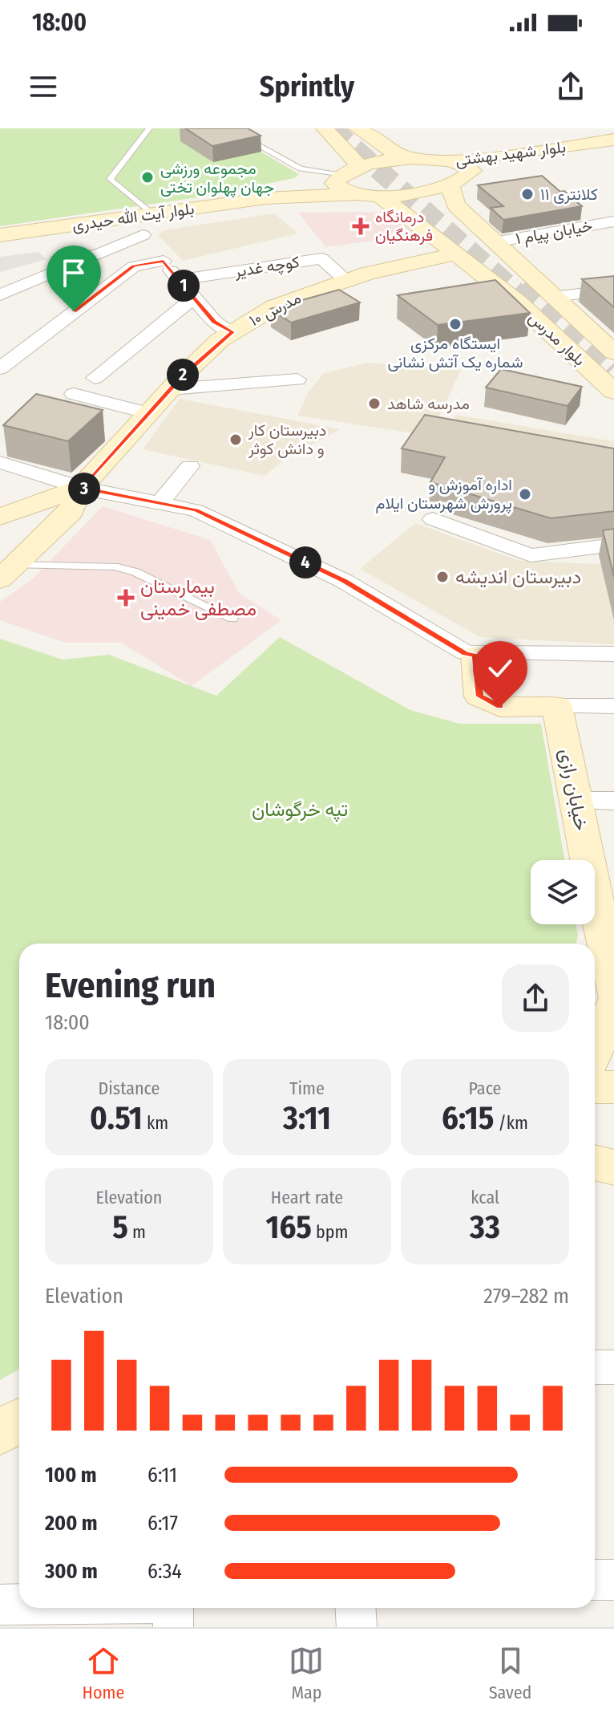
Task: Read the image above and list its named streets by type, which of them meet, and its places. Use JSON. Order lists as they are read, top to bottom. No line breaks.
{"streets":{"main road":["بلوار شهید بهشتی","بلوار آیت الله حیدری","مدرس ۱۰","بلوار مدرس","خیابان رازی"],"street":["خیابان پیام ۱","کوچه غدیر"]},"crossings":[["بلوار شهید بهشتی","بلوار آیت الله حیدری"],["بلوار شهید بهشتی","بلوار مدرس"],["بلوار آیت الله حیدری","بلوار مدرس"],["خیابان پیام ۱","بلوار مدرس"],["کوچه غدیر","مدرس ۱۰"],["مدرس ۱۰","بلوار مدرس"]],"parks":["تپه خرگوشان"],"places":{"other":["مجموعه ورزشی جهان پهلوان تختی","کلانتری ۱۱","ایستگاه مرکزی شماره یک آتش نشانی","مدرسه شاهد","دبیرستان کار و دانش کوثر","اداره آموزش و پرورش شهرستان ایلام","دبیرستان اندیشه"],"health":["درمانگاه فرهنگیان","بیمارستان مصطفی خمینی"]},"page":{"status":"18:00","header":"Sprintly","pins":["1","2","3","4"],"heading":["Evening run","18:00"],"stats":[["Distance","0.51 km"],["Time","3:11"],["Pace","6:15 /km"],["Elevation","5 m"],["Heart rate","165 bpm"],["kcal","33"]],"chart":["Elevation","279–282 m"],"list":[{"name":"100 m","note":"6:11"},{"name":"200 m","note":"6:17"},{"name":"300 m","note":"6:34"}],"tabs":["Home","Map","Saved"]}}
